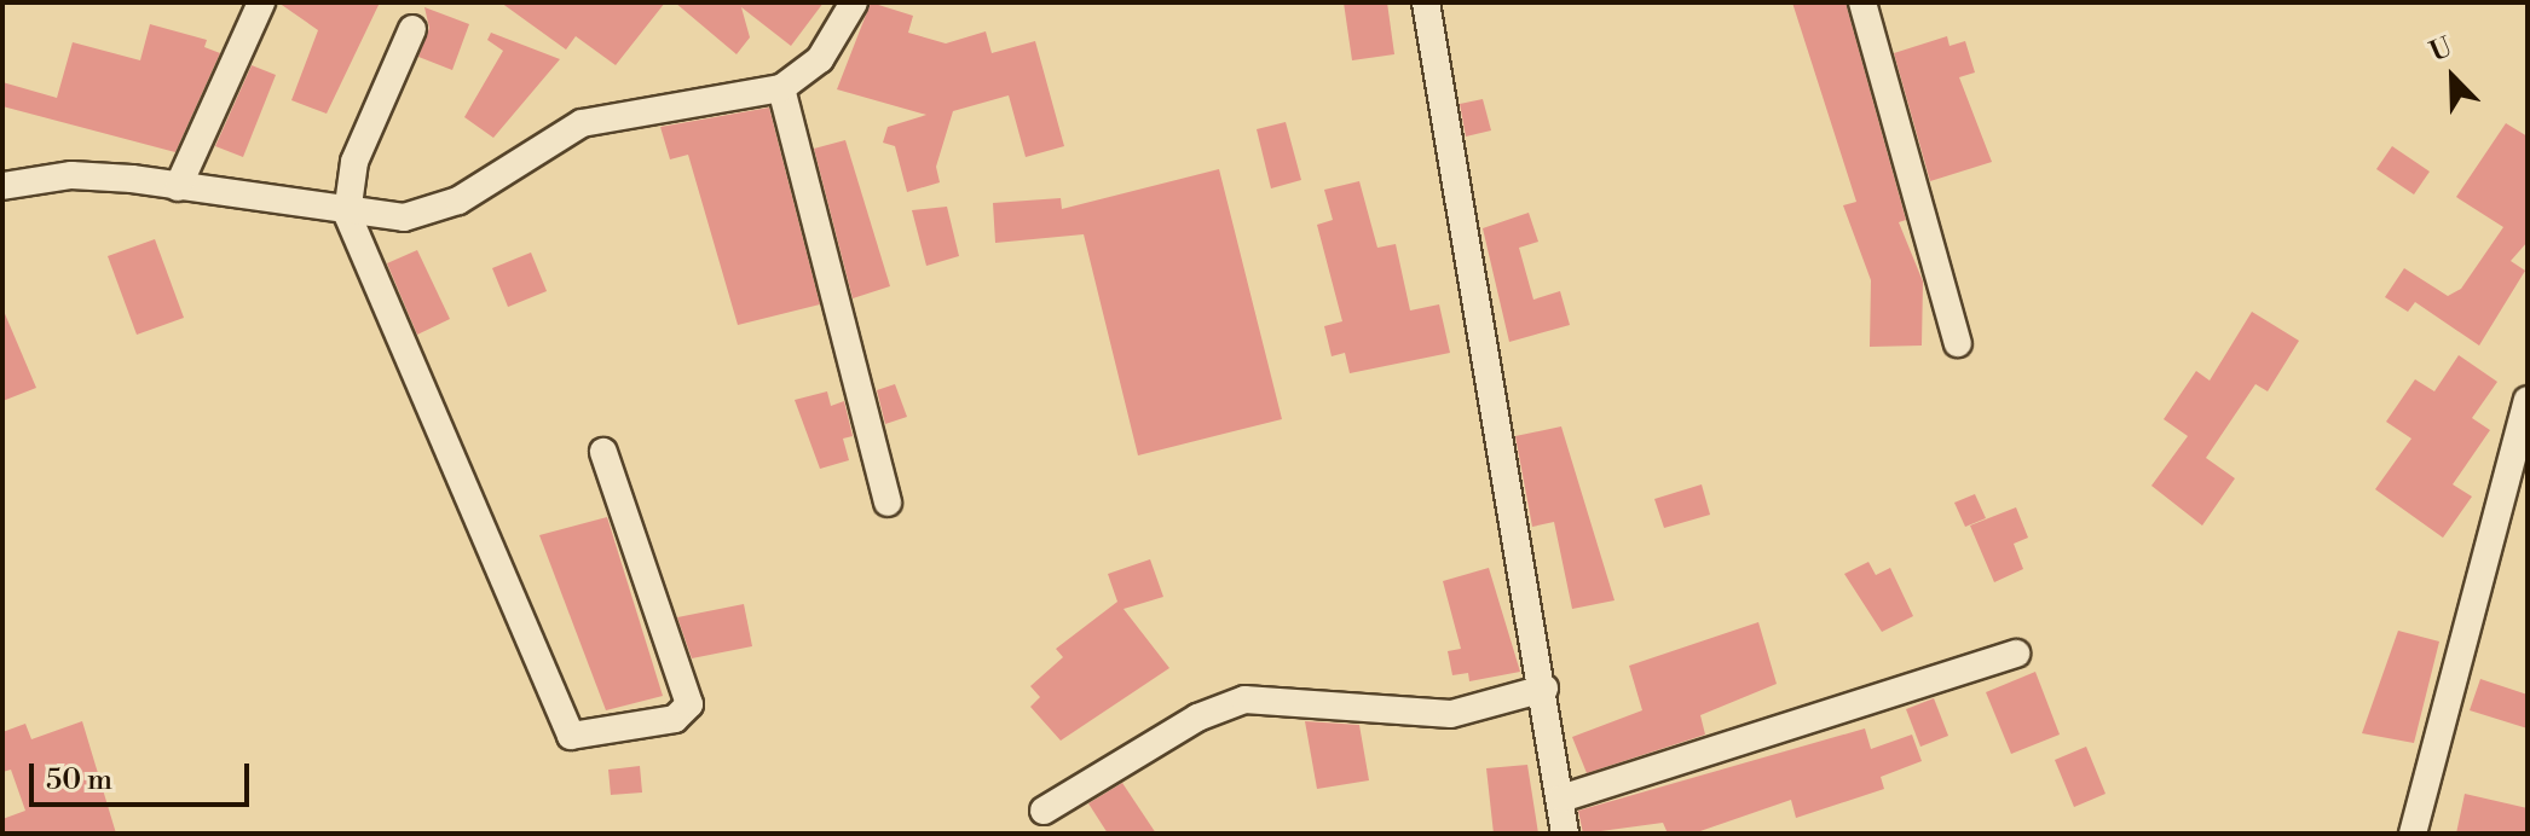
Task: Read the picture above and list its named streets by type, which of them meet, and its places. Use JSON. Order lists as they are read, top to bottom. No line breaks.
{"scale_bar":"50 m","north":"top left"}
